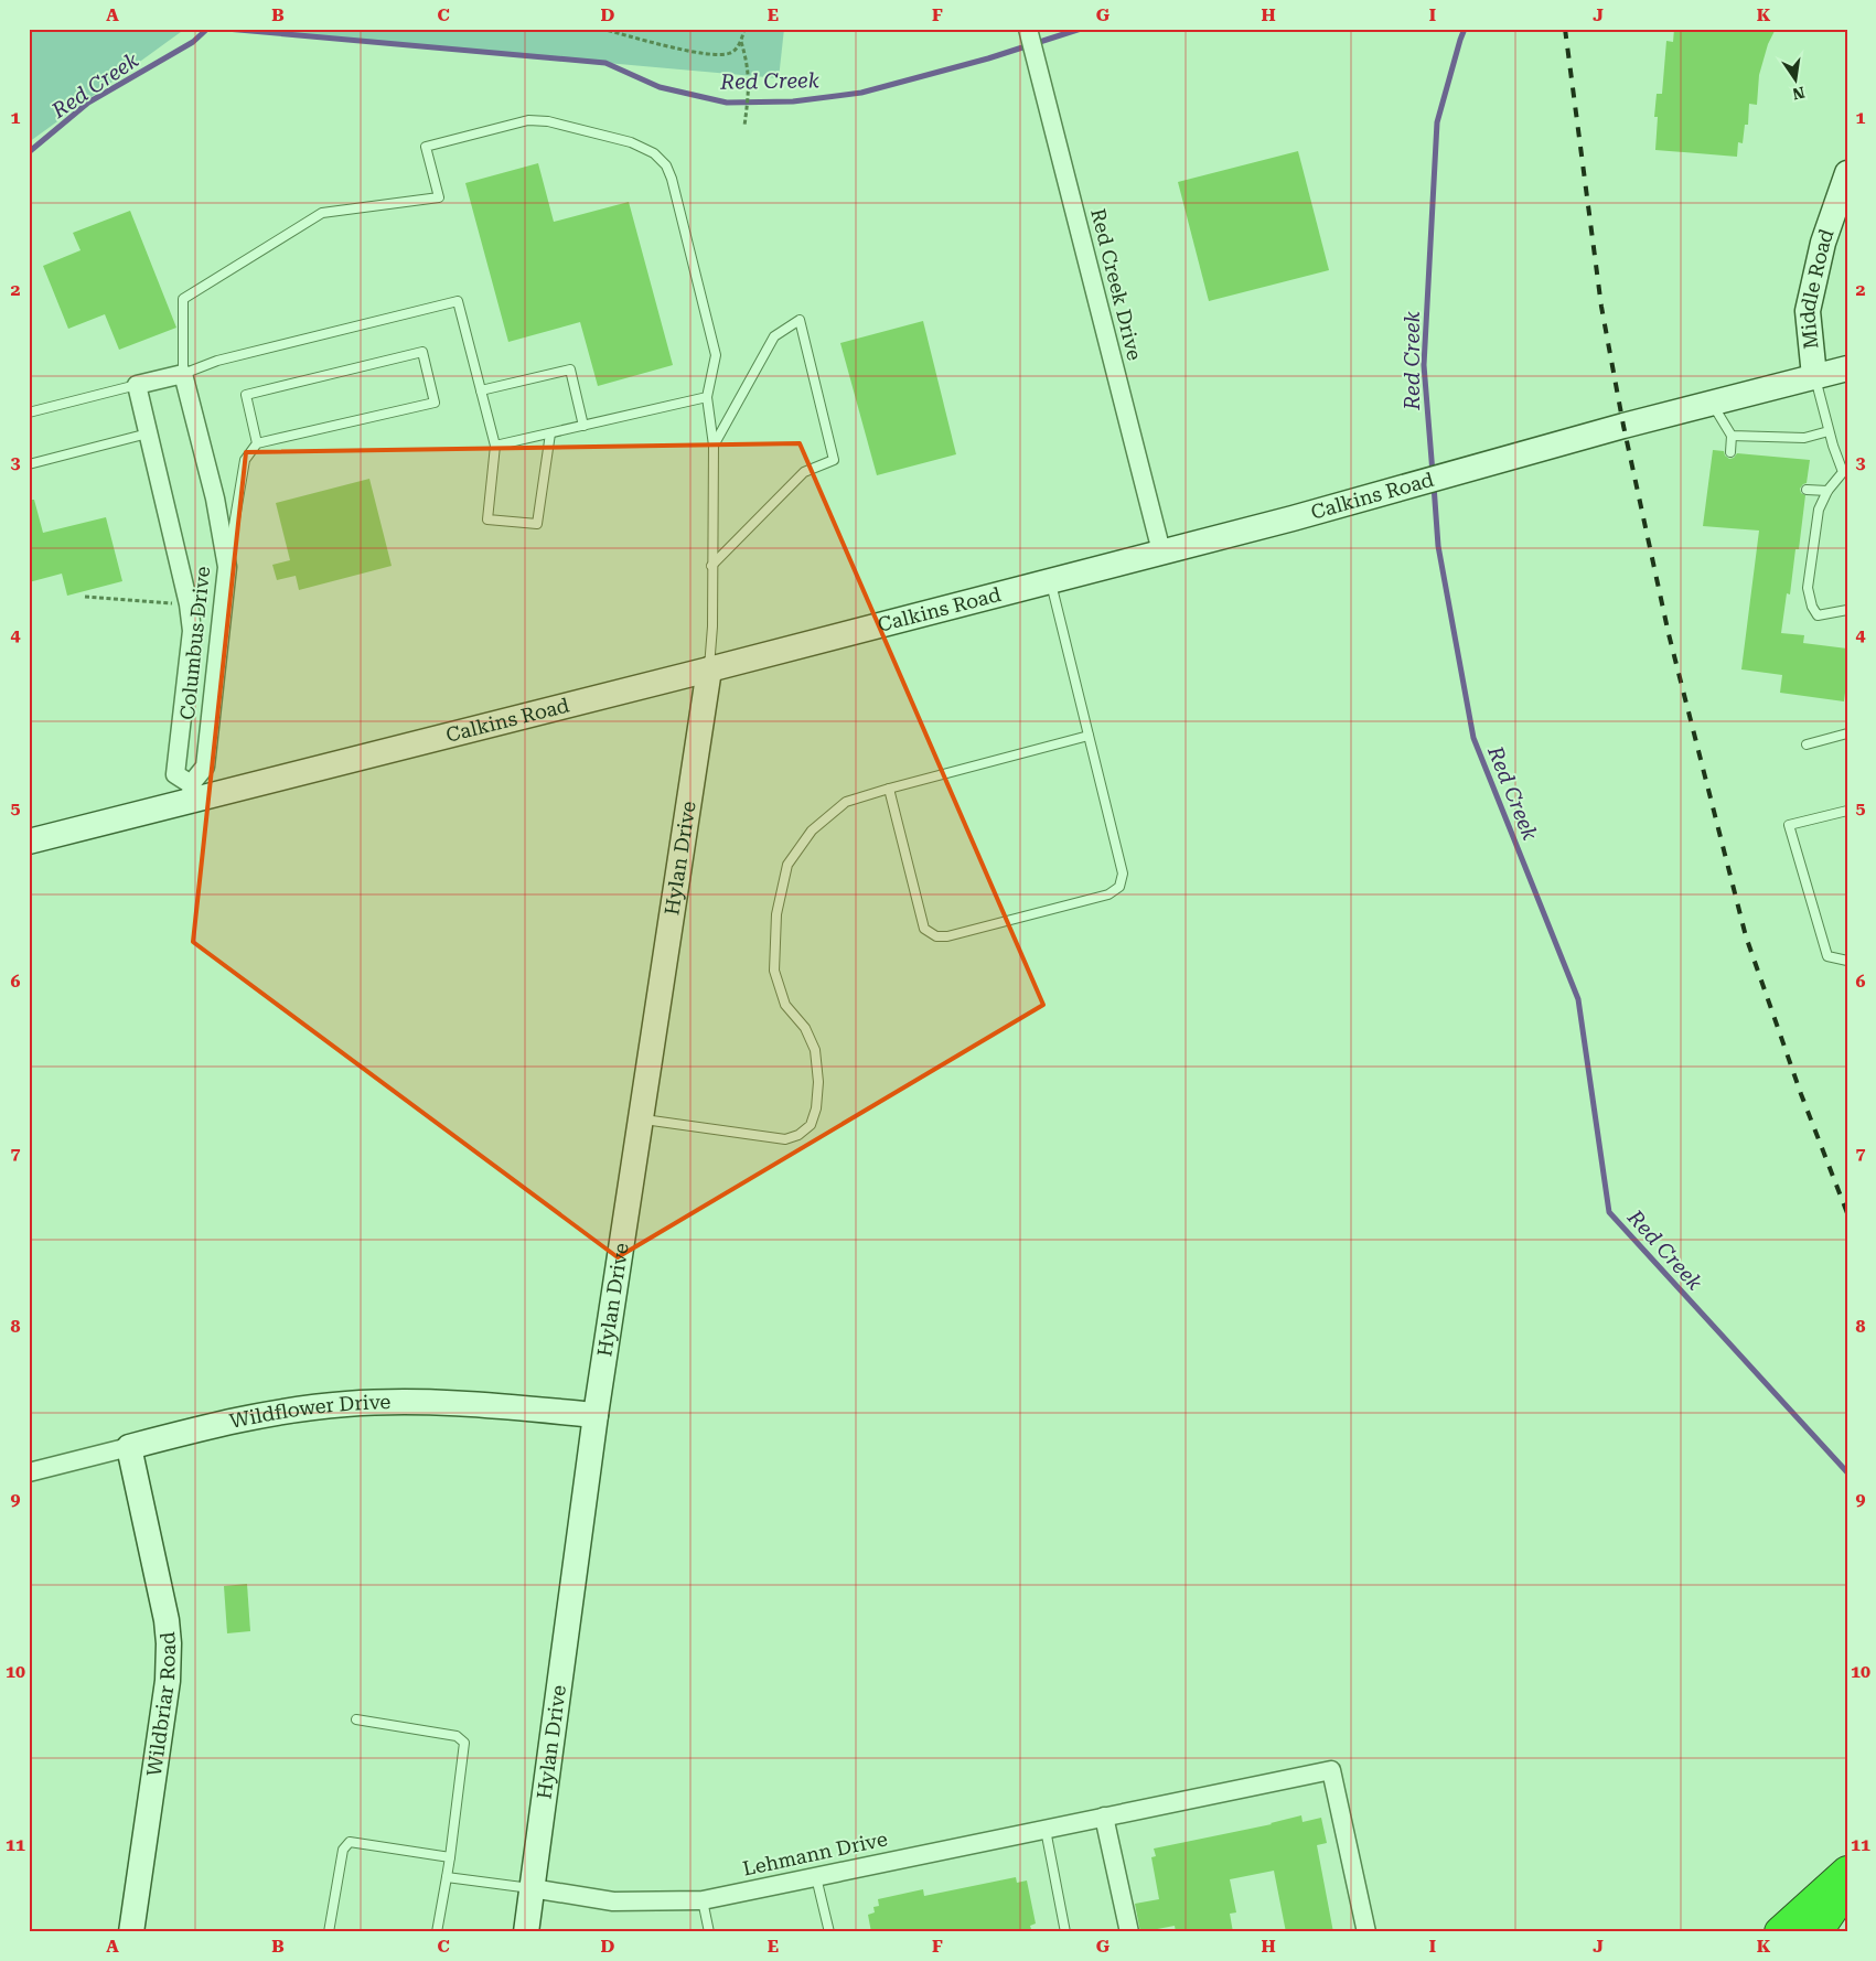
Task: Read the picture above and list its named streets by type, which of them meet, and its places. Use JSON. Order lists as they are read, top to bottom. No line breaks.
{"streets":{"main road":["Middle Road","Calkins Road","Hylan Drive","Wildflower Drive","Wildbriar Road"],"street":["Red Creek Drive","Columbus Drive","Lehmann Drive"]},"crossings":[["Red Creek Drive","Calkins Road"],["Middle Road","Calkins Road"],["Calkins Road","Columbus Drive"],["Calkins Road","Hylan Drive"],["Hylan Drive","Wildflower Drive"],["Hylan Drive","Lehmann Drive"],["Wildflower Drive","Wildbriar Road"]],"water":["Red Creek"],"north":"bottom","grid":{"columns":["A","B","C","D","E","F","G","H","I","J","K"],"rows":["1","2","3","4","5","6","7","8","9","10","11"]}}
